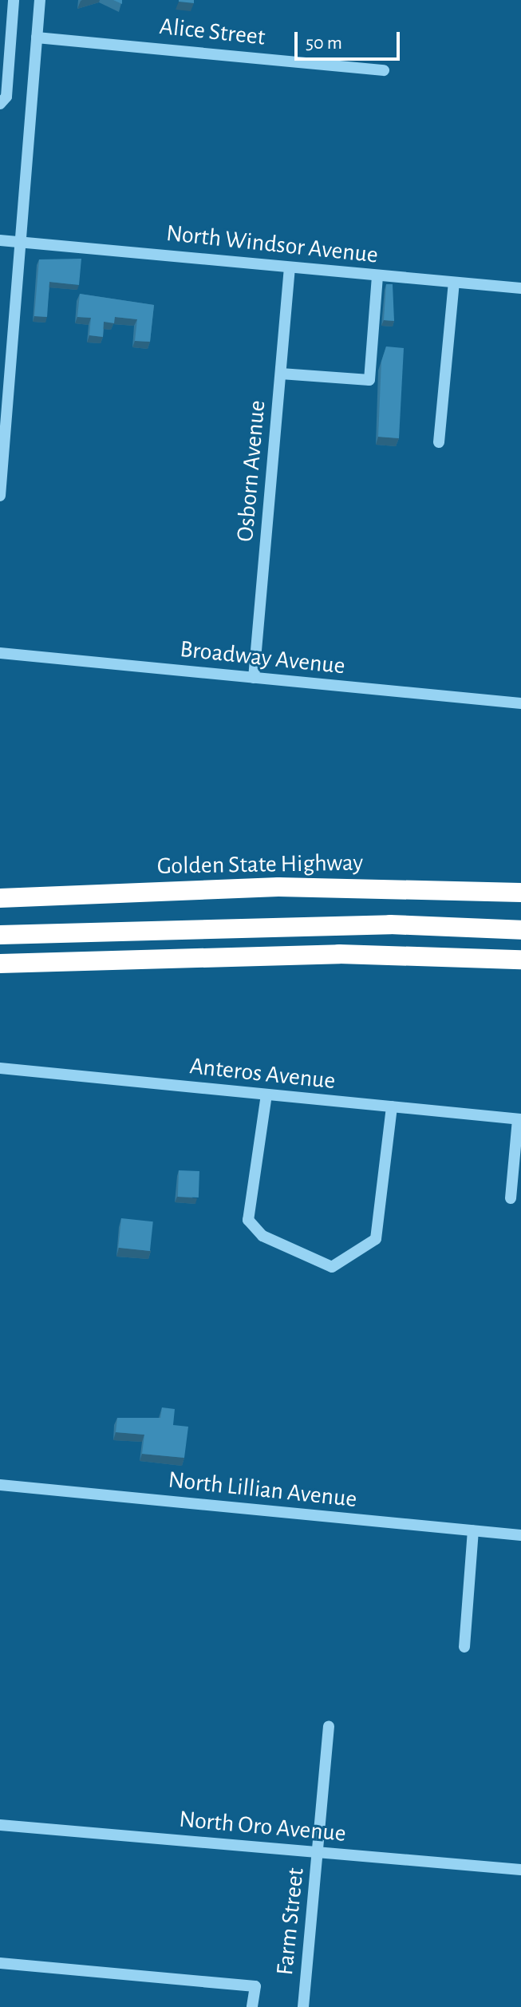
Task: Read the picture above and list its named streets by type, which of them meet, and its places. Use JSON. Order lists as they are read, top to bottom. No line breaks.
{"streets":{"highway":["Golden State Highway"],"street":["Alice Street","North Windsor Avenue","Osborn Avenue","Broadway Avenue","Anteros Avenue","North Lillian Avenue","North Oro Avenue","Farm Street"]},"crossings":[["North Windsor Avenue","Osborn Avenue"],["Osborn Avenue","Broadway Avenue"],["North Oro Avenue","Farm Street"]],"scale_bar":"50 m"}
